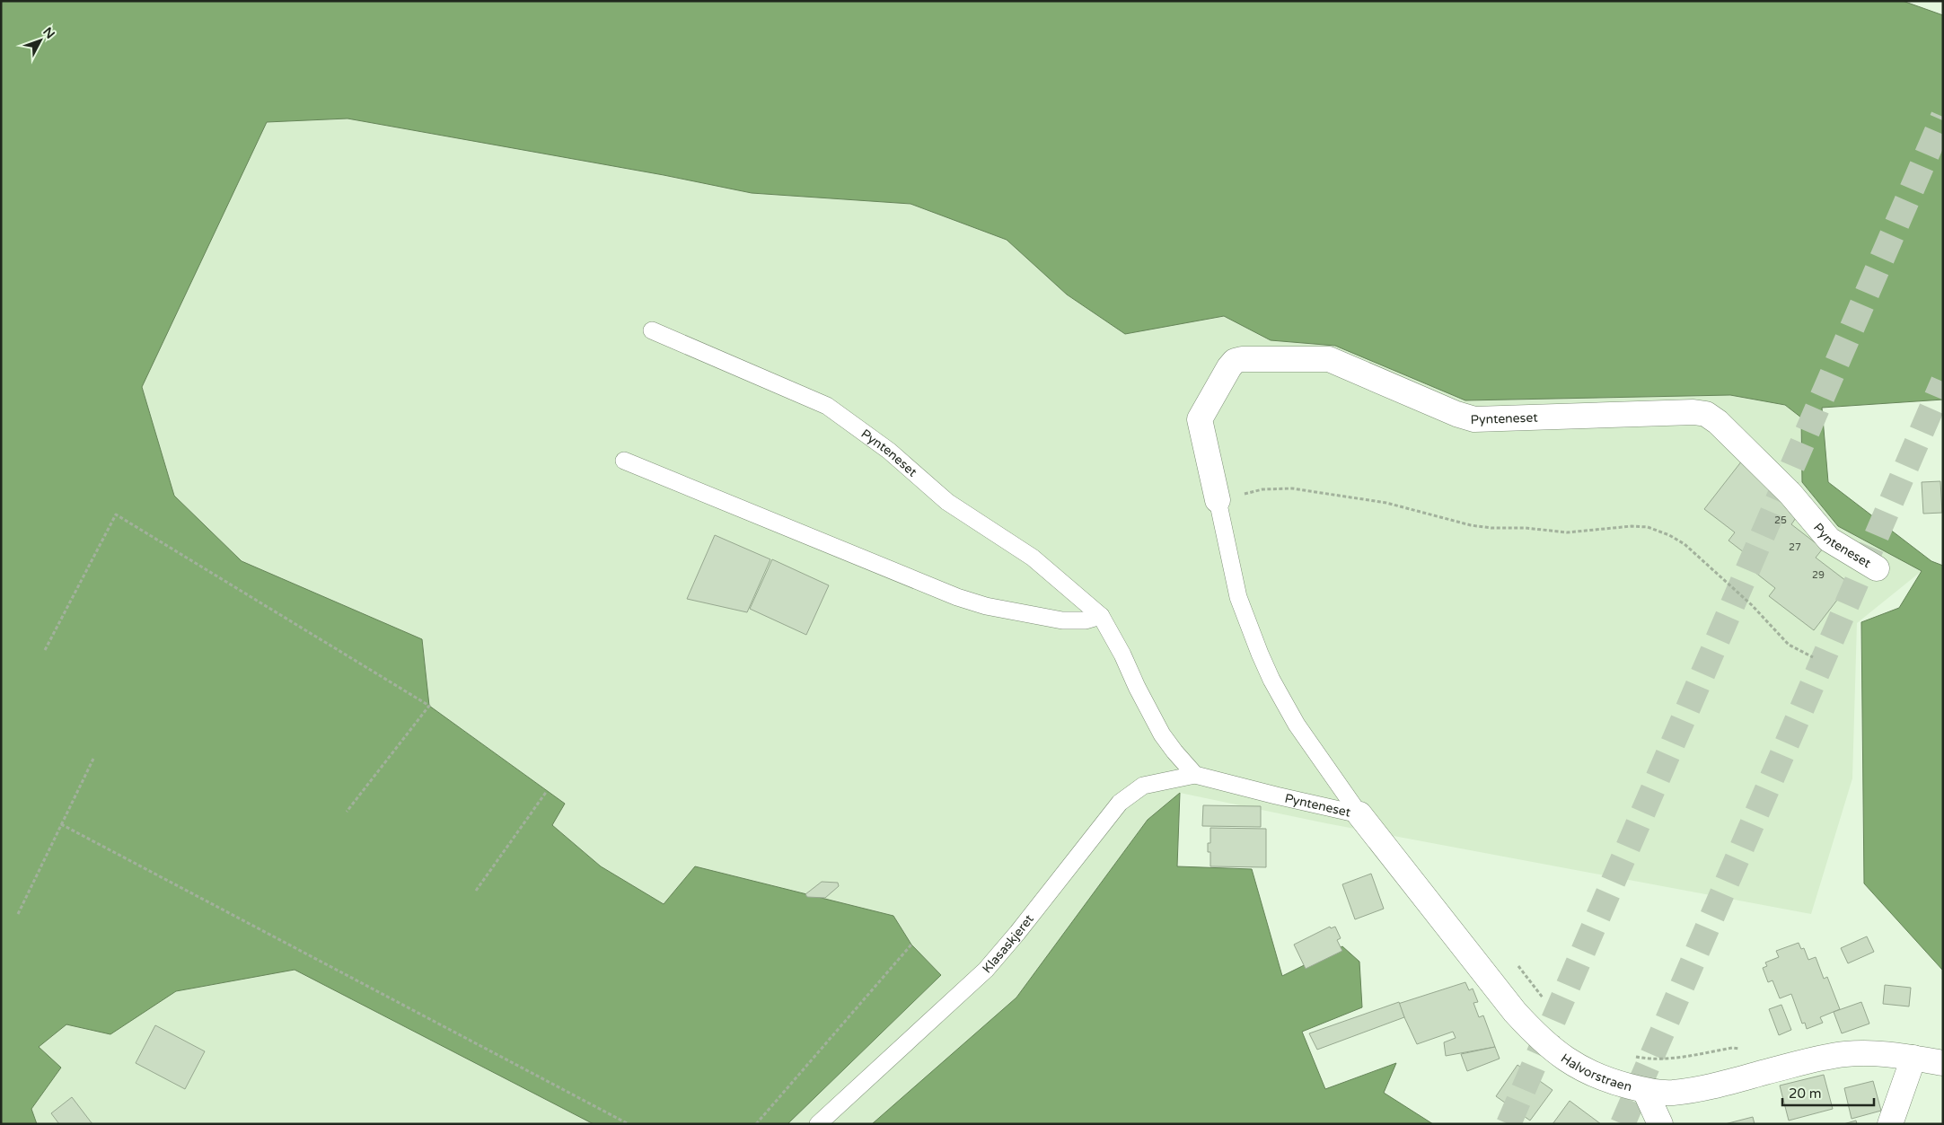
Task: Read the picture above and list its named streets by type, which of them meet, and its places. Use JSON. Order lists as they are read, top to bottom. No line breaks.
{"streets":{"street":["Pynteneset","Halvorstraen"],"lane":["Klasaskjeret"]},"crossings":[["Pynteneset","Klasaskjeret"],["Pynteneset","Halvorstraen"]],"house_numbers":["25","27","29"],"scale_bar":"20 m","north":"top right"}
